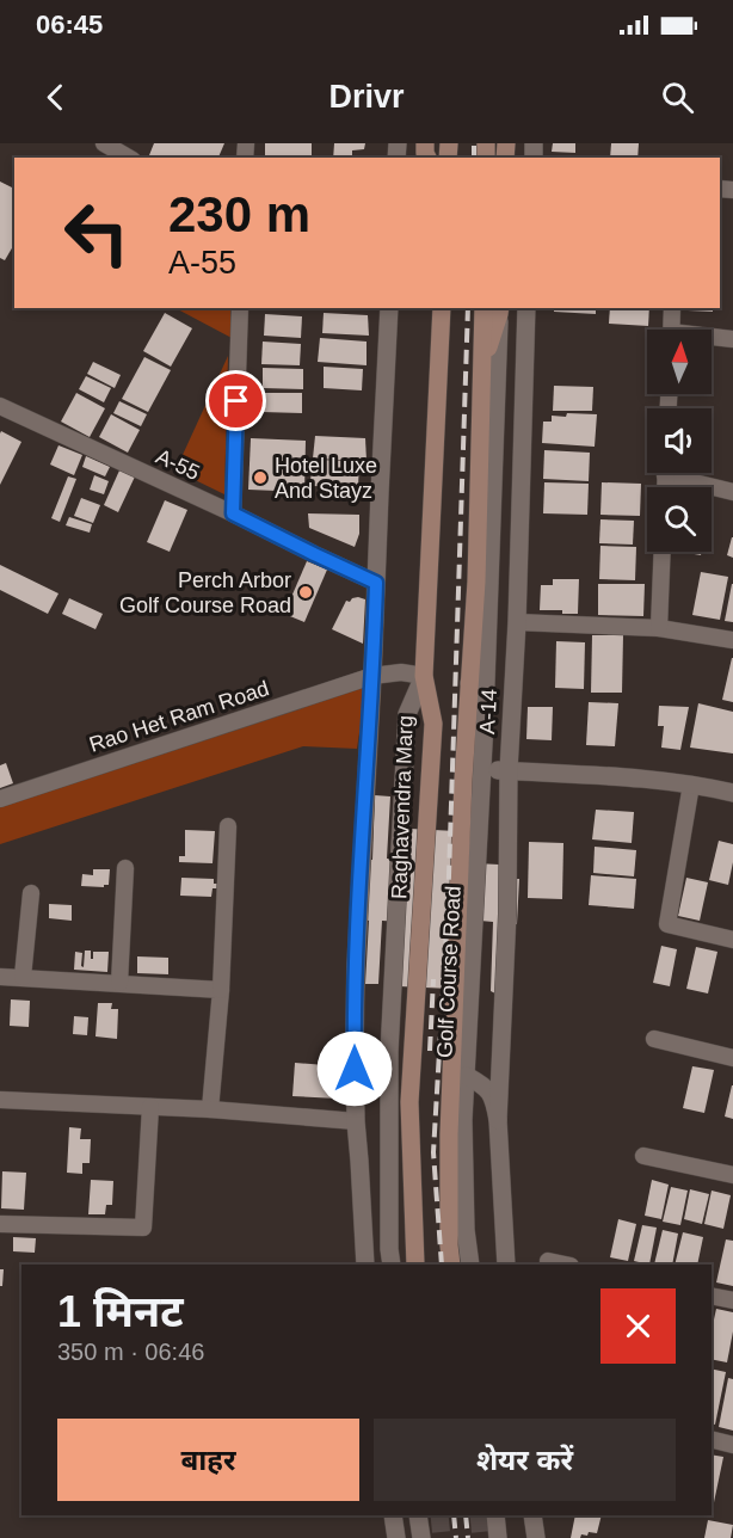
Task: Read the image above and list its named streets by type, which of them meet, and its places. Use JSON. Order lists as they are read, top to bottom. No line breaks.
{"streets":{"main road":["Raghavendra Marg"],"street":["A-55","A-14","Rao Het Ram Road","Golf Course Road"]},"crossings":[["Rao Het Ram Road","Raghavendra Marg"]],"places":["Hotel Luxe And Stayz","Perch Arbor Golf Course Road"],"north":"top","page":{"status":"06:45","header":"Drivr","turn":["230 m","A-55"],"heading":["1 मिनट","350 m · 06:46"],"buttons":["बाहर","शेयर करें"]}}
